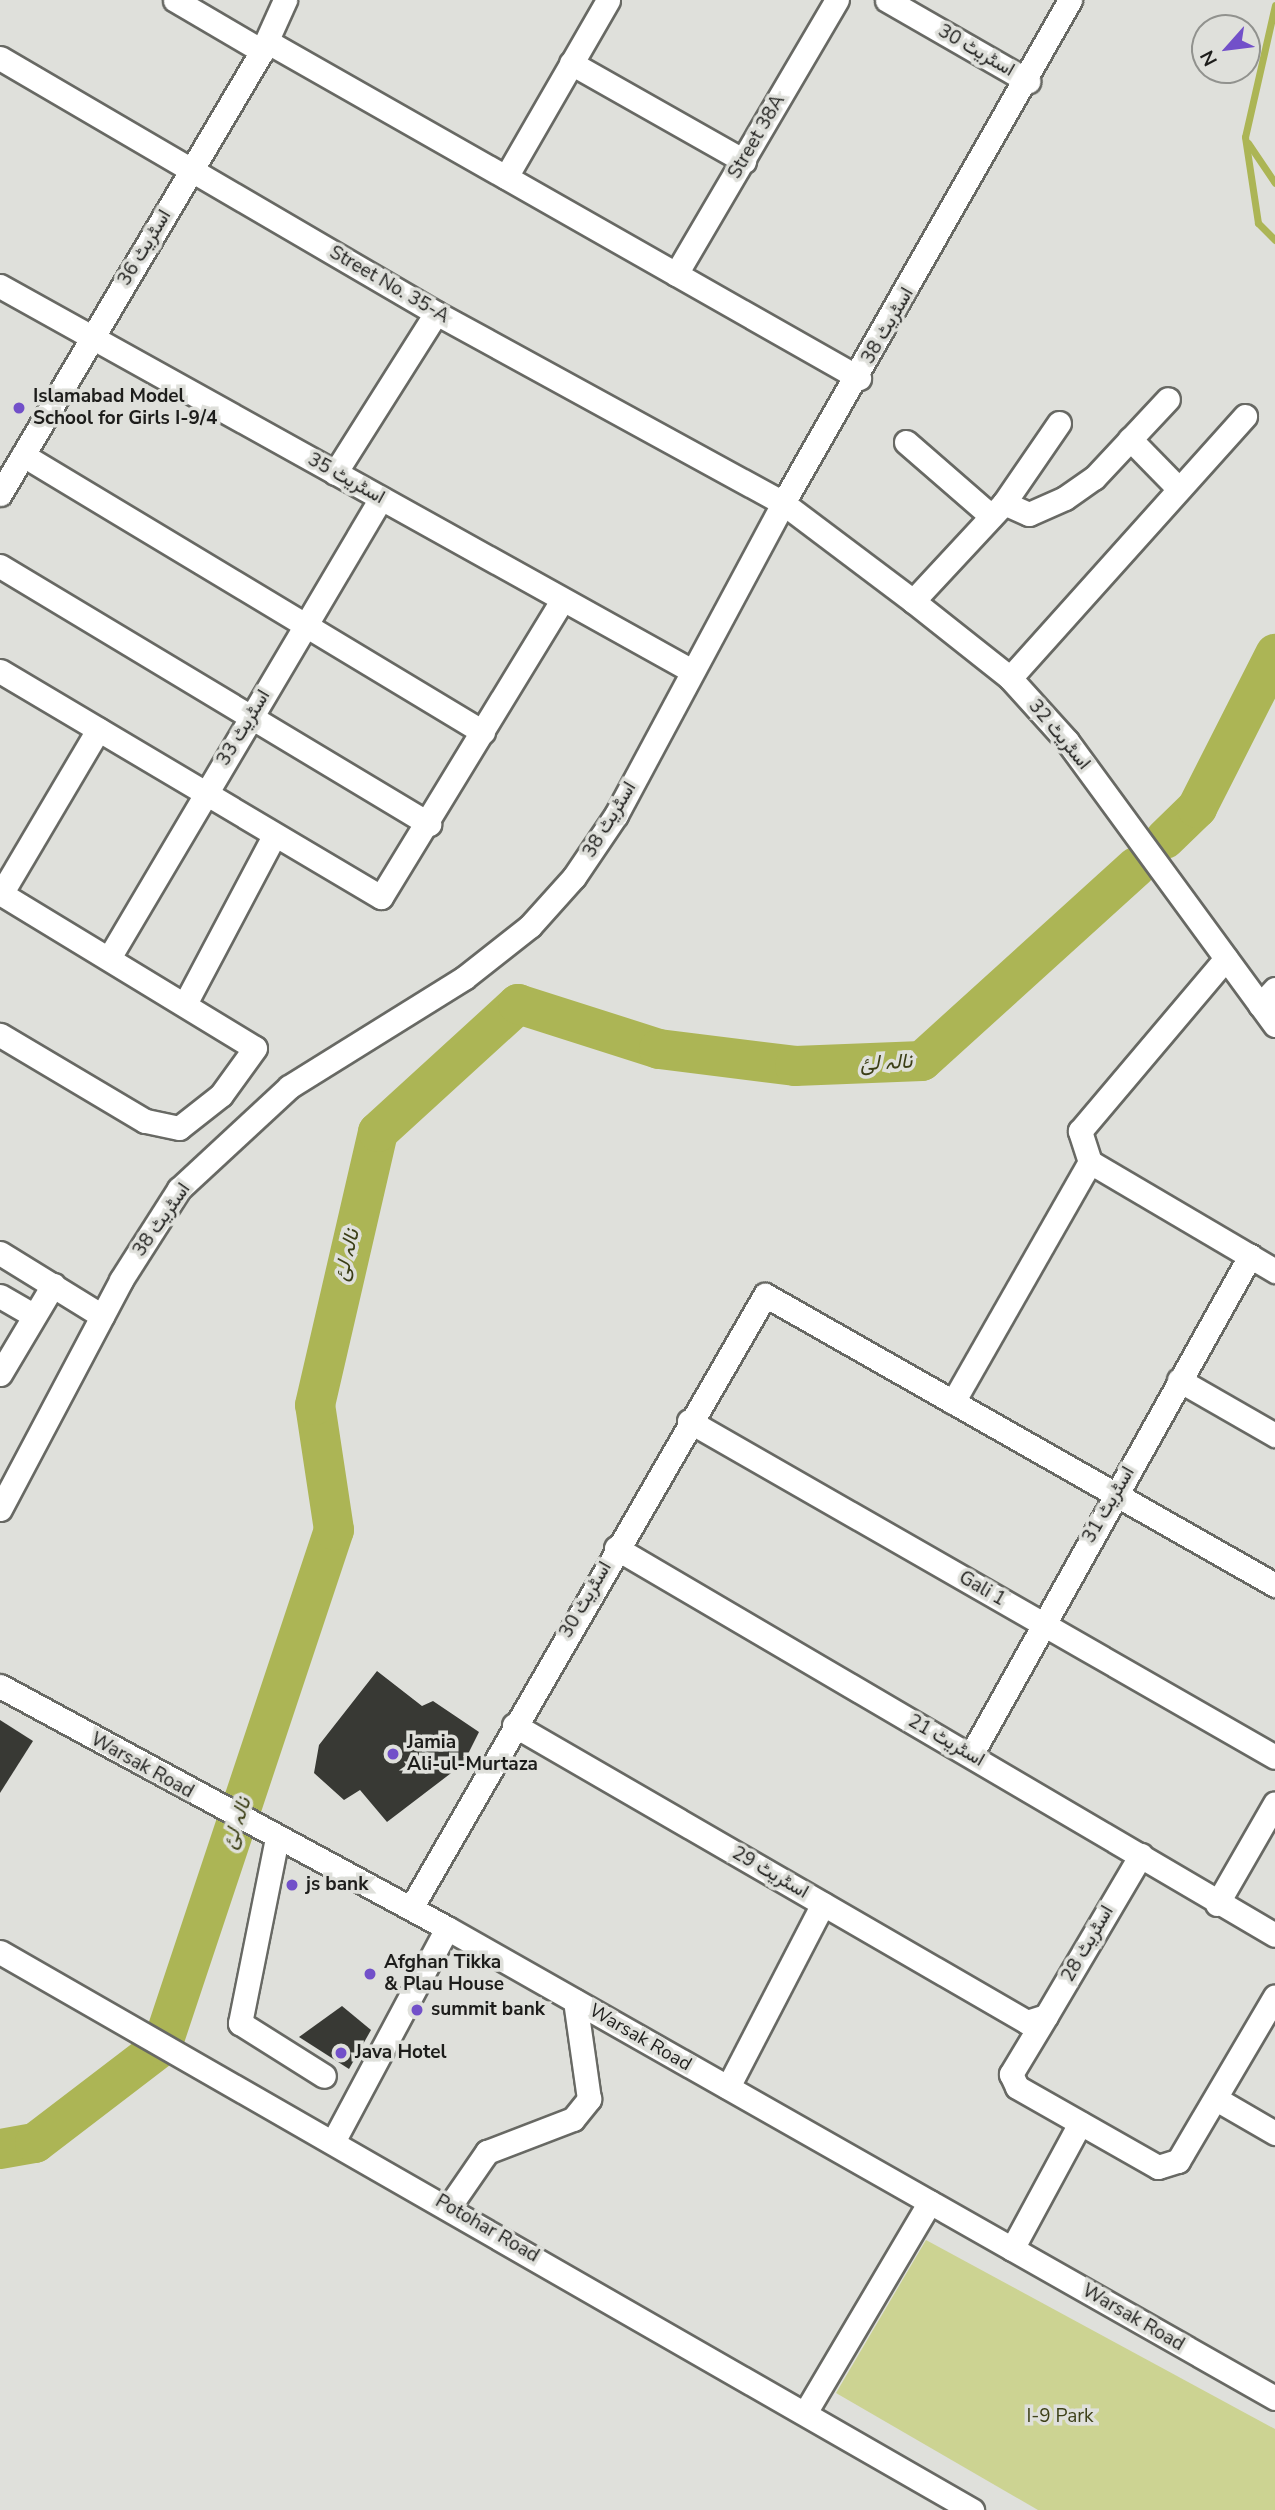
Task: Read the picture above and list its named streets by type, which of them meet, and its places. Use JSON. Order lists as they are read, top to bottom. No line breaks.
{"streets":{"street":["اسٹریٹ 30","Street 38A","اسٹریٹ 36","Street No. 35-A","اسٹریٹ 38","اسٹریٹ 35","اسٹریٹ 33","اسٹریٹ 32","اسٹریٹ 31","Gali 1","اسٹریٹ 21","Warsak Road","اسٹریٹ 29","اسٹریٹ 28","Potohar Road"]},"crossings":[["اسٹریٹ 30","اسٹریٹ 38"],["اسٹریٹ 30","Gali 1"],["اسٹریٹ 30","اسٹریٹ 21"],["اسٹریٹ 30","Warsak Road"],["اسٹریٹ 30","اسٹریٹ 29"],["اسٹریٹ 36","Street No. 35-A"],["اسٹریٹ 36","اسٹریٹ 35"],["Street No. 35-A","اسٹریٹ 38"],["Street No. 35-A","اسٹریٹ 32"],["اسٹریٹ 38","اسٹریٹ 35"],["اسٹریٹ 38","اسٹریٹ 32"],["اسٹریٹ 35","اسٹریٹ 33"],["اسٹریٹ 31","Gali 1"],["اسٹریٹ 31","اسٹریٹ 21"],["اسٹریٹ 21","اسٹریٹ 28"],["اسٹریٹ 29","اسٹریٹ 28"]],"water":["نالہ لئ"],"parks":["I-9 Park"],"places":["Islamabad Model School for Girls I-9/4","Jamia Ali-ul-Murtaza","js bank","Afghan Tikka & Plau House","summit bank","Java Hotel"],"north":"bottom left"}
